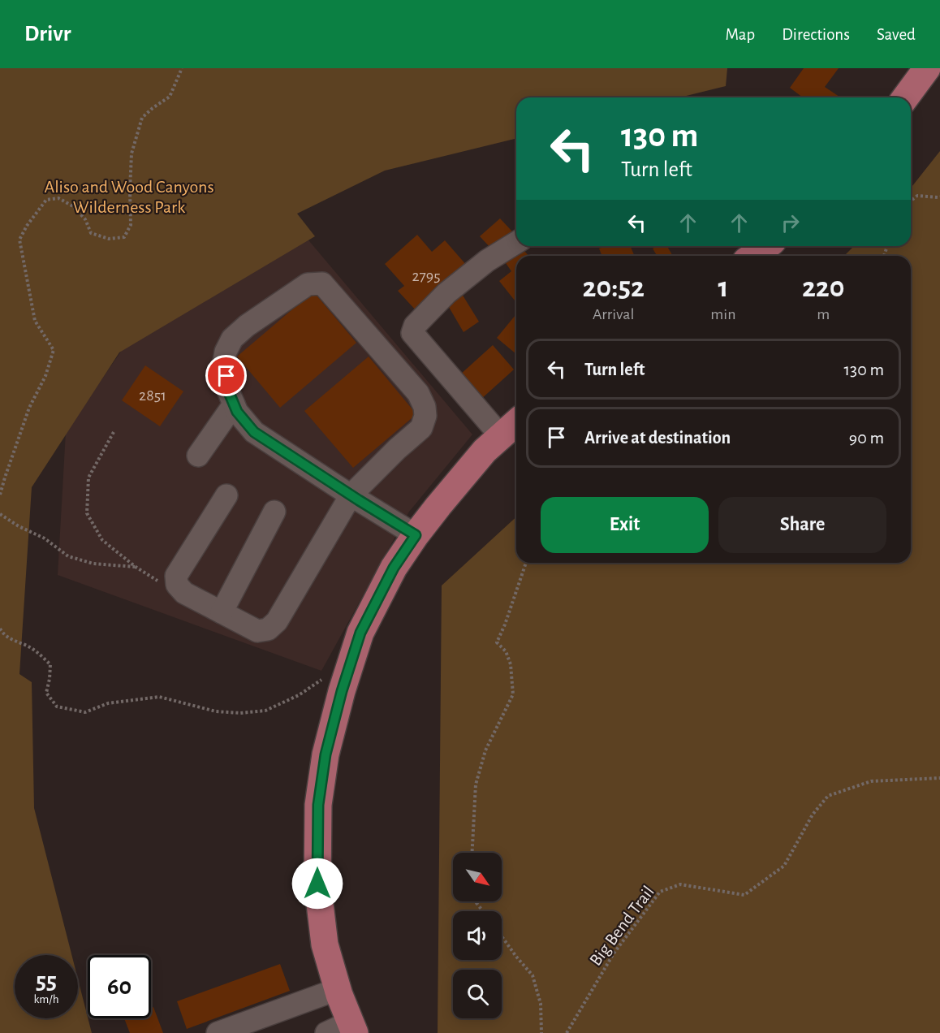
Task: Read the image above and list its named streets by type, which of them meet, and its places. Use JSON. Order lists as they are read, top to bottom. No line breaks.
{"streets":{"path":["Big Bend Trail"]},"parks":["Aliso and Wood Canyons Wilderness Park"],"house_numbers":["2795","2851"],"north":"bottom right","page":{"header":"Drivr","nav":["Map","Directions","Saved"],"turn":["130 m","Turn left"],"eta":["20:52","Arrival","1","min","220","m"],"list":[{"name":"Turn left","value":"130 m"},{"name":"Arrive at destination","value":"90 m"}],"buttons":["Exit","Share"],"speed":"55 km/h","limit":"60"}}
